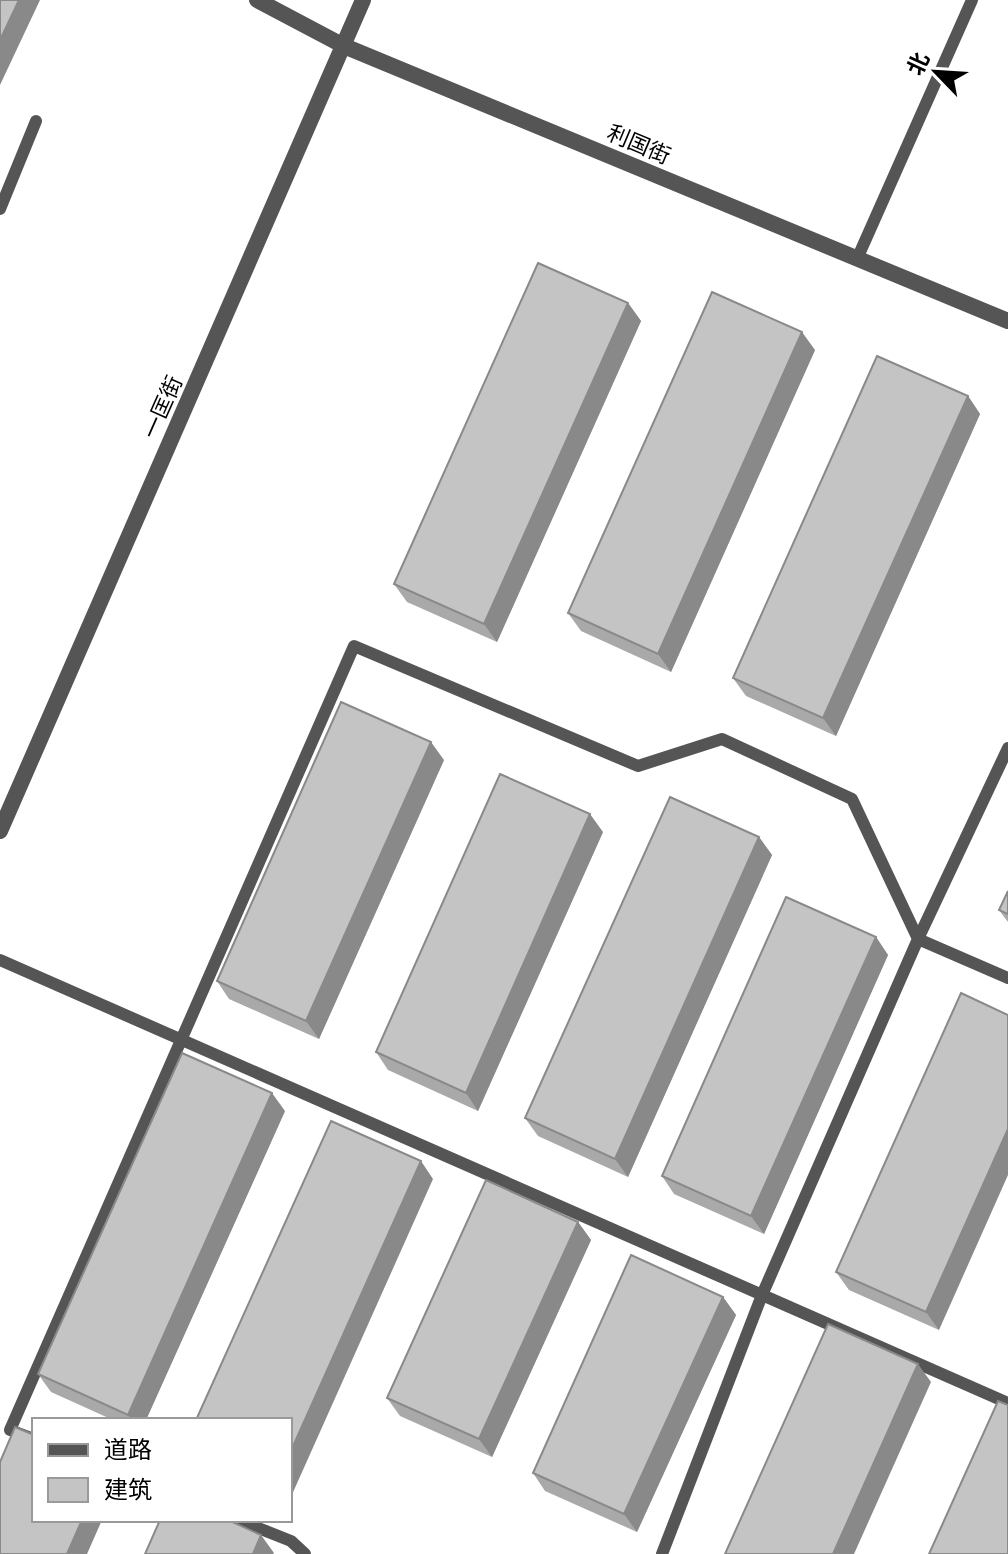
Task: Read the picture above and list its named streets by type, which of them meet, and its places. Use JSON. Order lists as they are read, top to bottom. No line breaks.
{"streets":{"street":["利国街","一匡街"]},"crossings":[["利国街","一匡街"]],"legend":["道路","建筑"],"north":"top left"}
